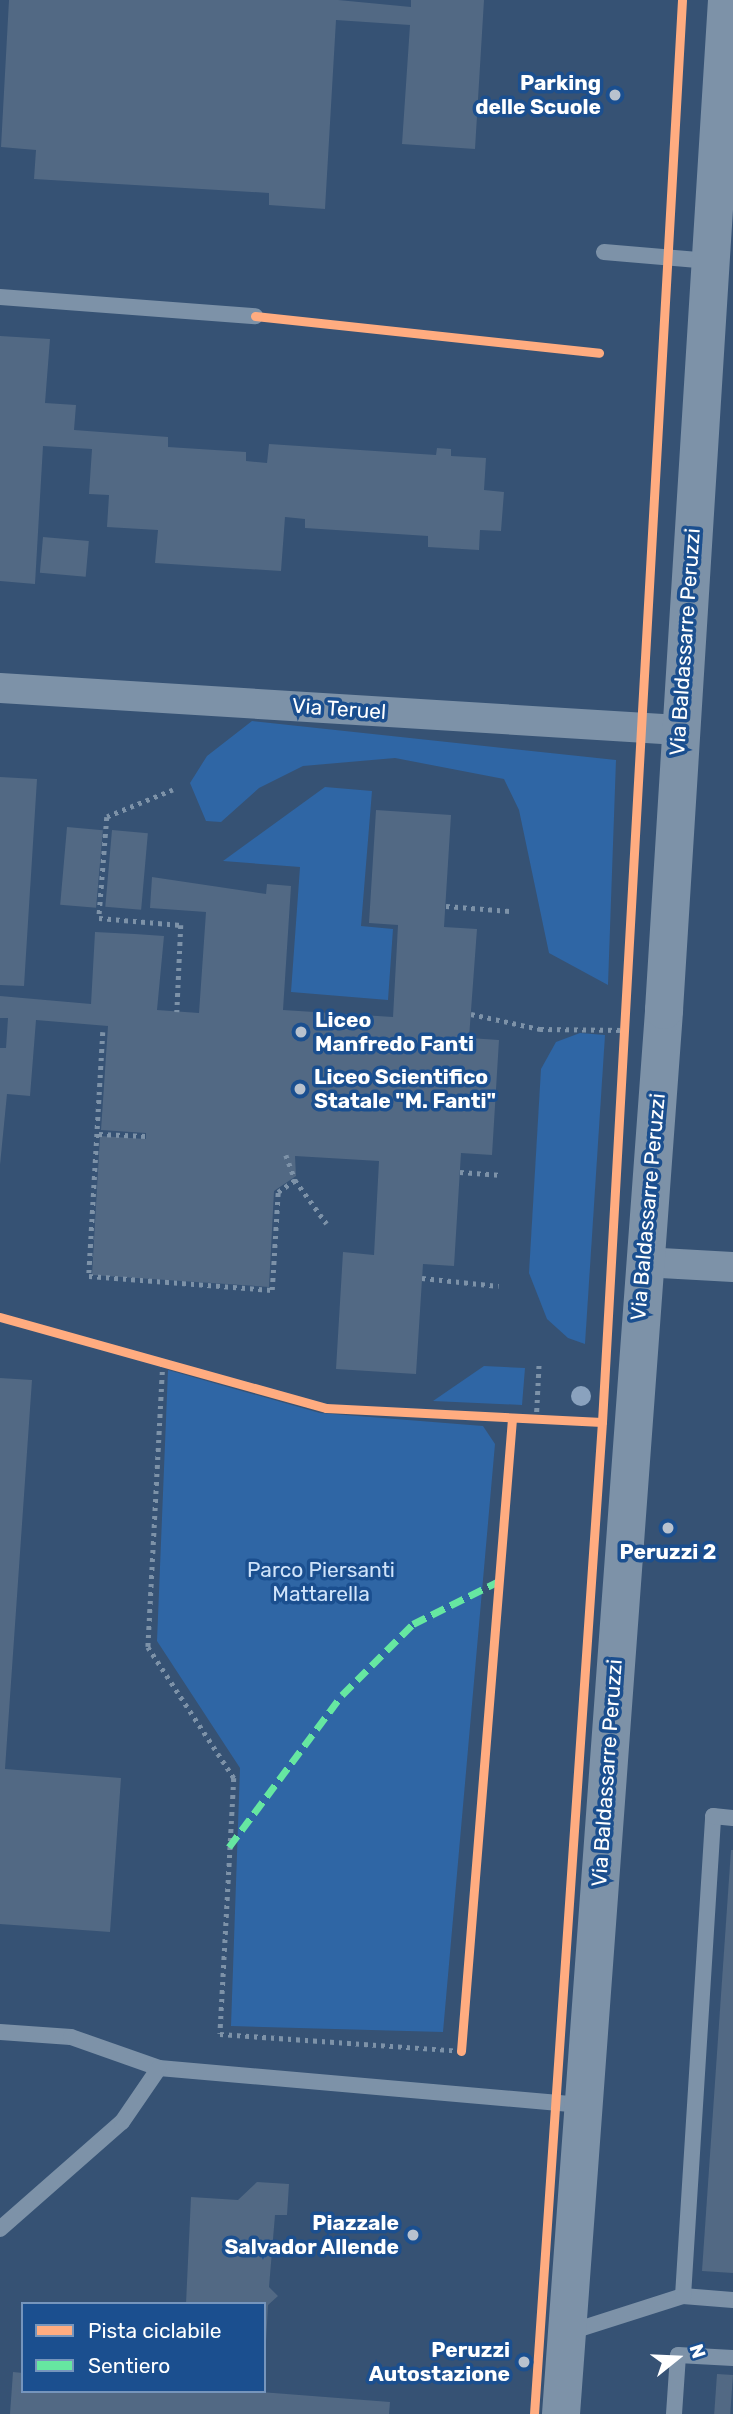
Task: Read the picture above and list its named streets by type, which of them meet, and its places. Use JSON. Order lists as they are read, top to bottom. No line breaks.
{"streets":{"street":["Via Baldassarre Peruzzi","Via Teruel"]},"crossings":[["Via Baldassarre Peruzzi","Via Teruel"]],"parks":["Parco Piersanti Mattarella"],"places":["Parking delle Scuole","Liceo Manfredo Fanti","Liceo Scientifico Statale \"M. Fanti\"","Peruzzi 2","Piazzale Salvador Allende","Peruzzi Autostazione"],"legend":["Pista ciclabile","Sentiero"],"north":"right"}
